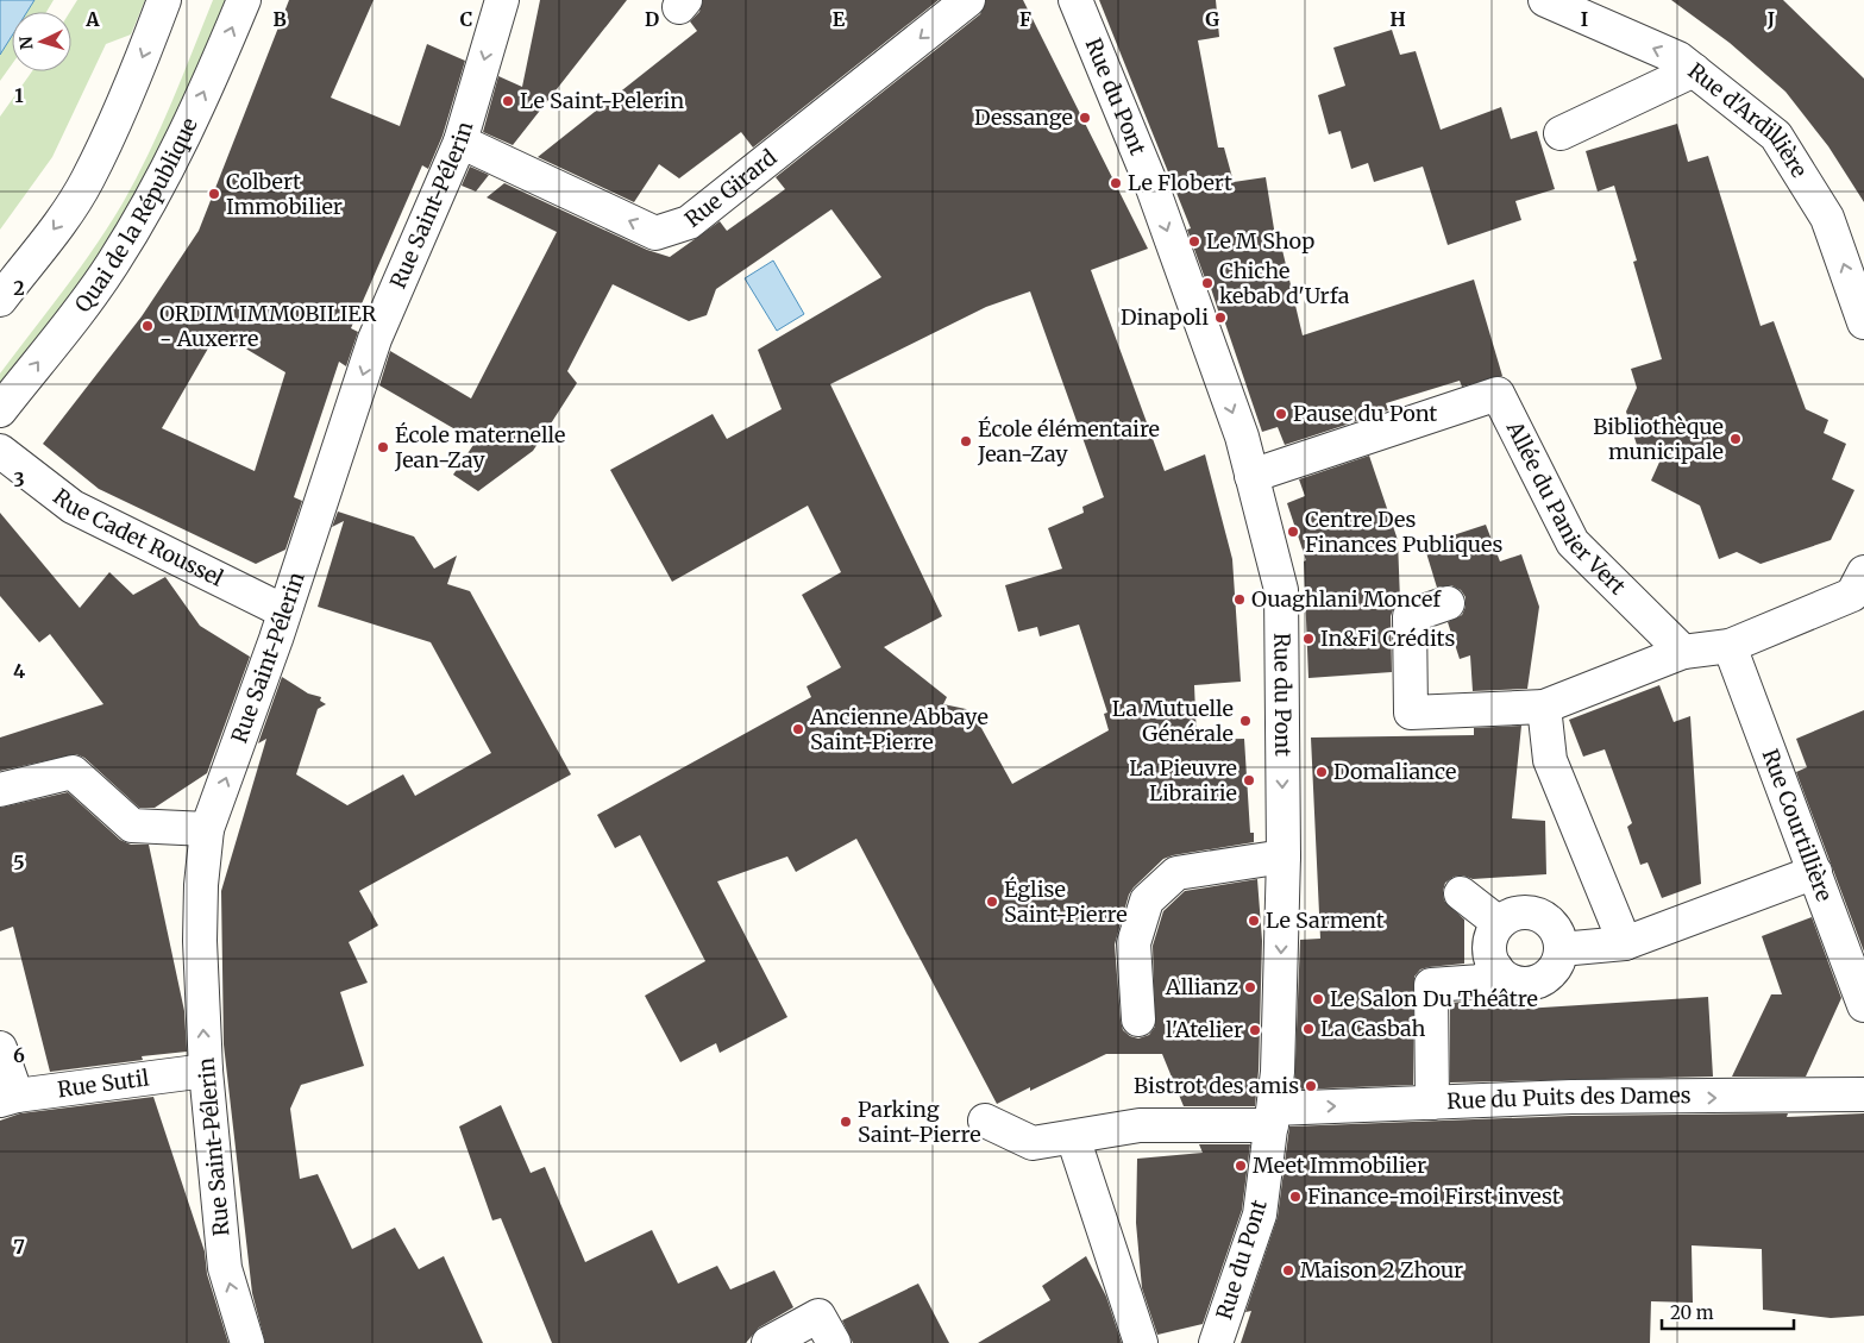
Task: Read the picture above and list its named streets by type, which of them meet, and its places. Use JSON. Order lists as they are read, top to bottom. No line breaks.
{"streets":{"street":["Rue du Pont","Rue d'Ardillière","Rue Girard","Rue Saint-Pélerin","Quai de la République","Allée du Panier Vert","Rue Cadet Roussel","Rue Courtillière","Rue Sutil","Rue du Puits des Dames"]},"crossings":[["Rue du Pont","Allée du Panier Vert"],["Rue du Pont","Rue du Puits des Dames"],["Rue Girard","Rue Saint-Pélerin"],["Rue Saint-Pélerin","Rue Cadet Roussel"],["Rue Saint-Pélerin","Rue Sutil"]],"one_way":["Rue du Pont","Rue d'Ardillière","Rue Girard"],"places":["Le Saint-Pelerin","Dessange","Le Flobert","Colbert Immobilier","Le M Shop","Chiche kebab d'Urfa","Dinapoli","ORDIM IMMOBILIER - Auxerre","Pause du Pont","Bibliothèque municipale","École élémentaire Jean-Zay","École maternelle Jean-Zay","Centre Des Finances Publiques","Ouaghlani Moncef","In&Fi Crédits","La Mutuelle Générale","Ancienne Abbaye Saint-Pierre","Domaliance","La Pieuvre Librairie","Église Saint-Pierre","Le Sarment","Allianz","Le Salon Du Théâtre","La Casbah","l'Atelier","Bistrot des amis","Parking Saint-Pierre","Meet Immobilier","Finance-moi First invest","Maison 2 Zhour"],"scale_bar":"20 m","north":"left","grid":{"columns":["A","B","C","D","E","F","G","H","I","J"],"rows":["1","2","3","4","5","6","7"]}}
